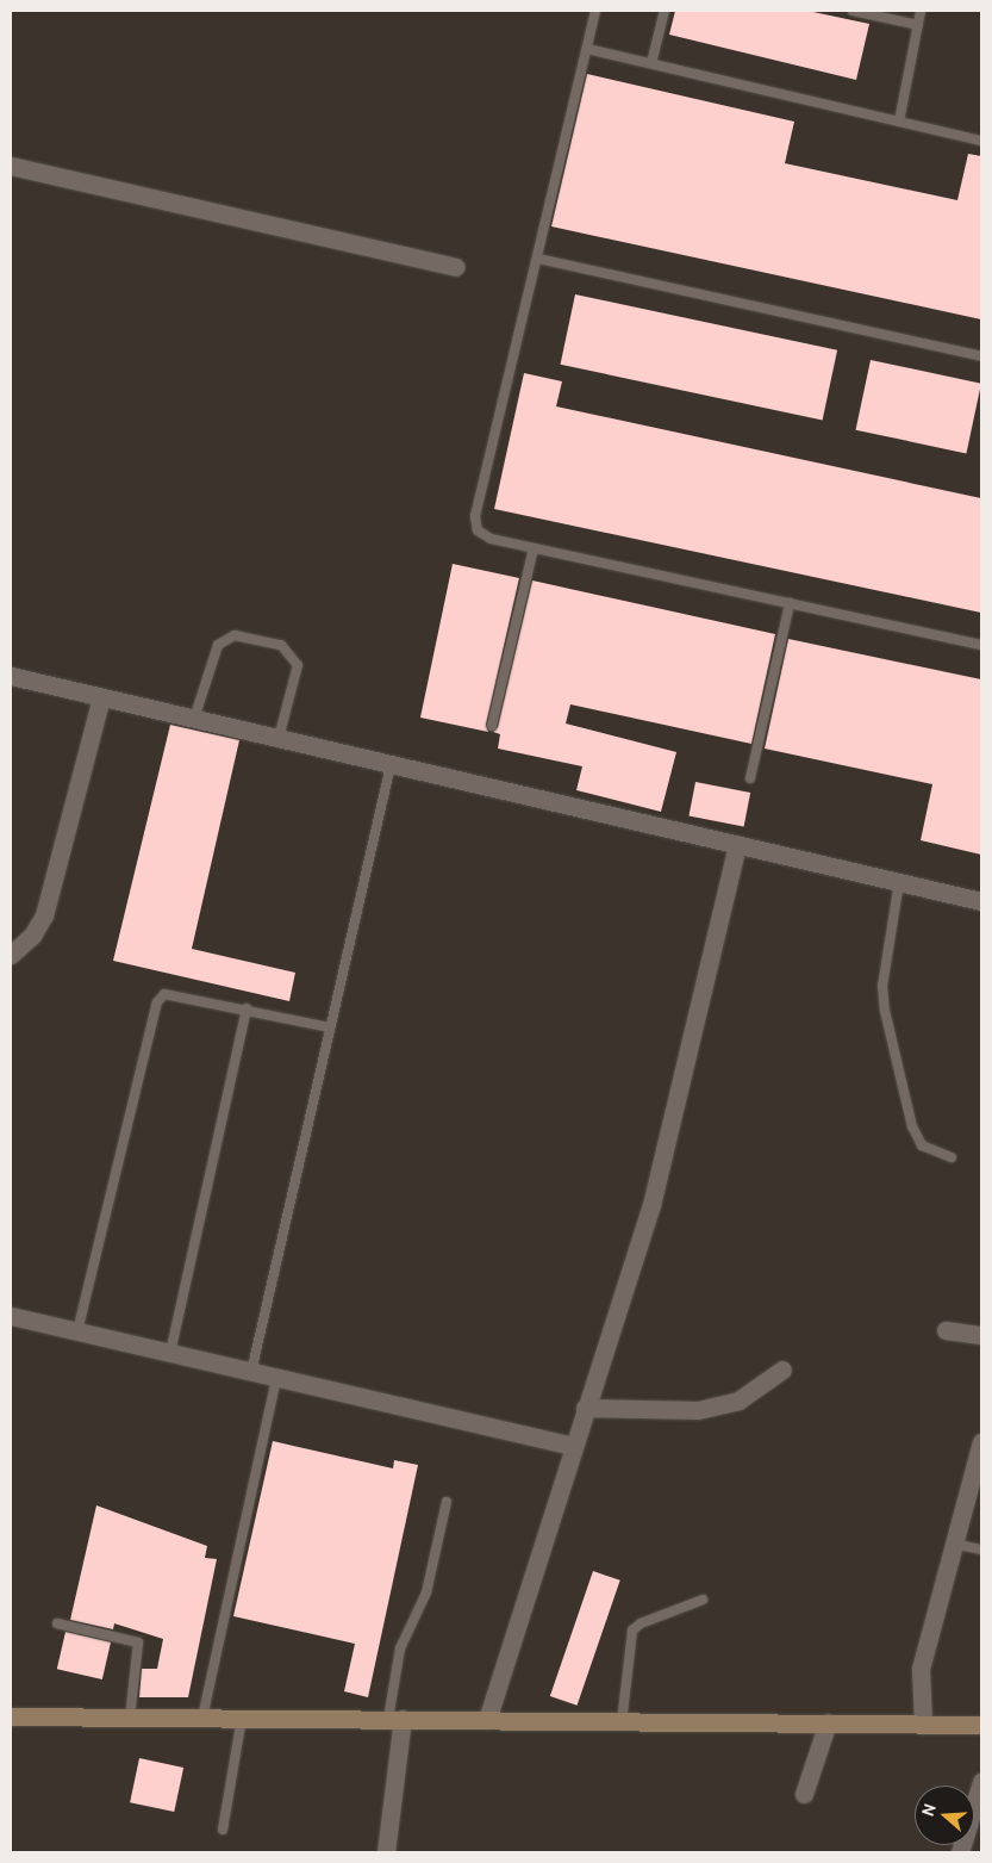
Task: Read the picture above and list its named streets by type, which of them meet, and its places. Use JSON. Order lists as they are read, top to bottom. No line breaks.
{"north":"left"}
